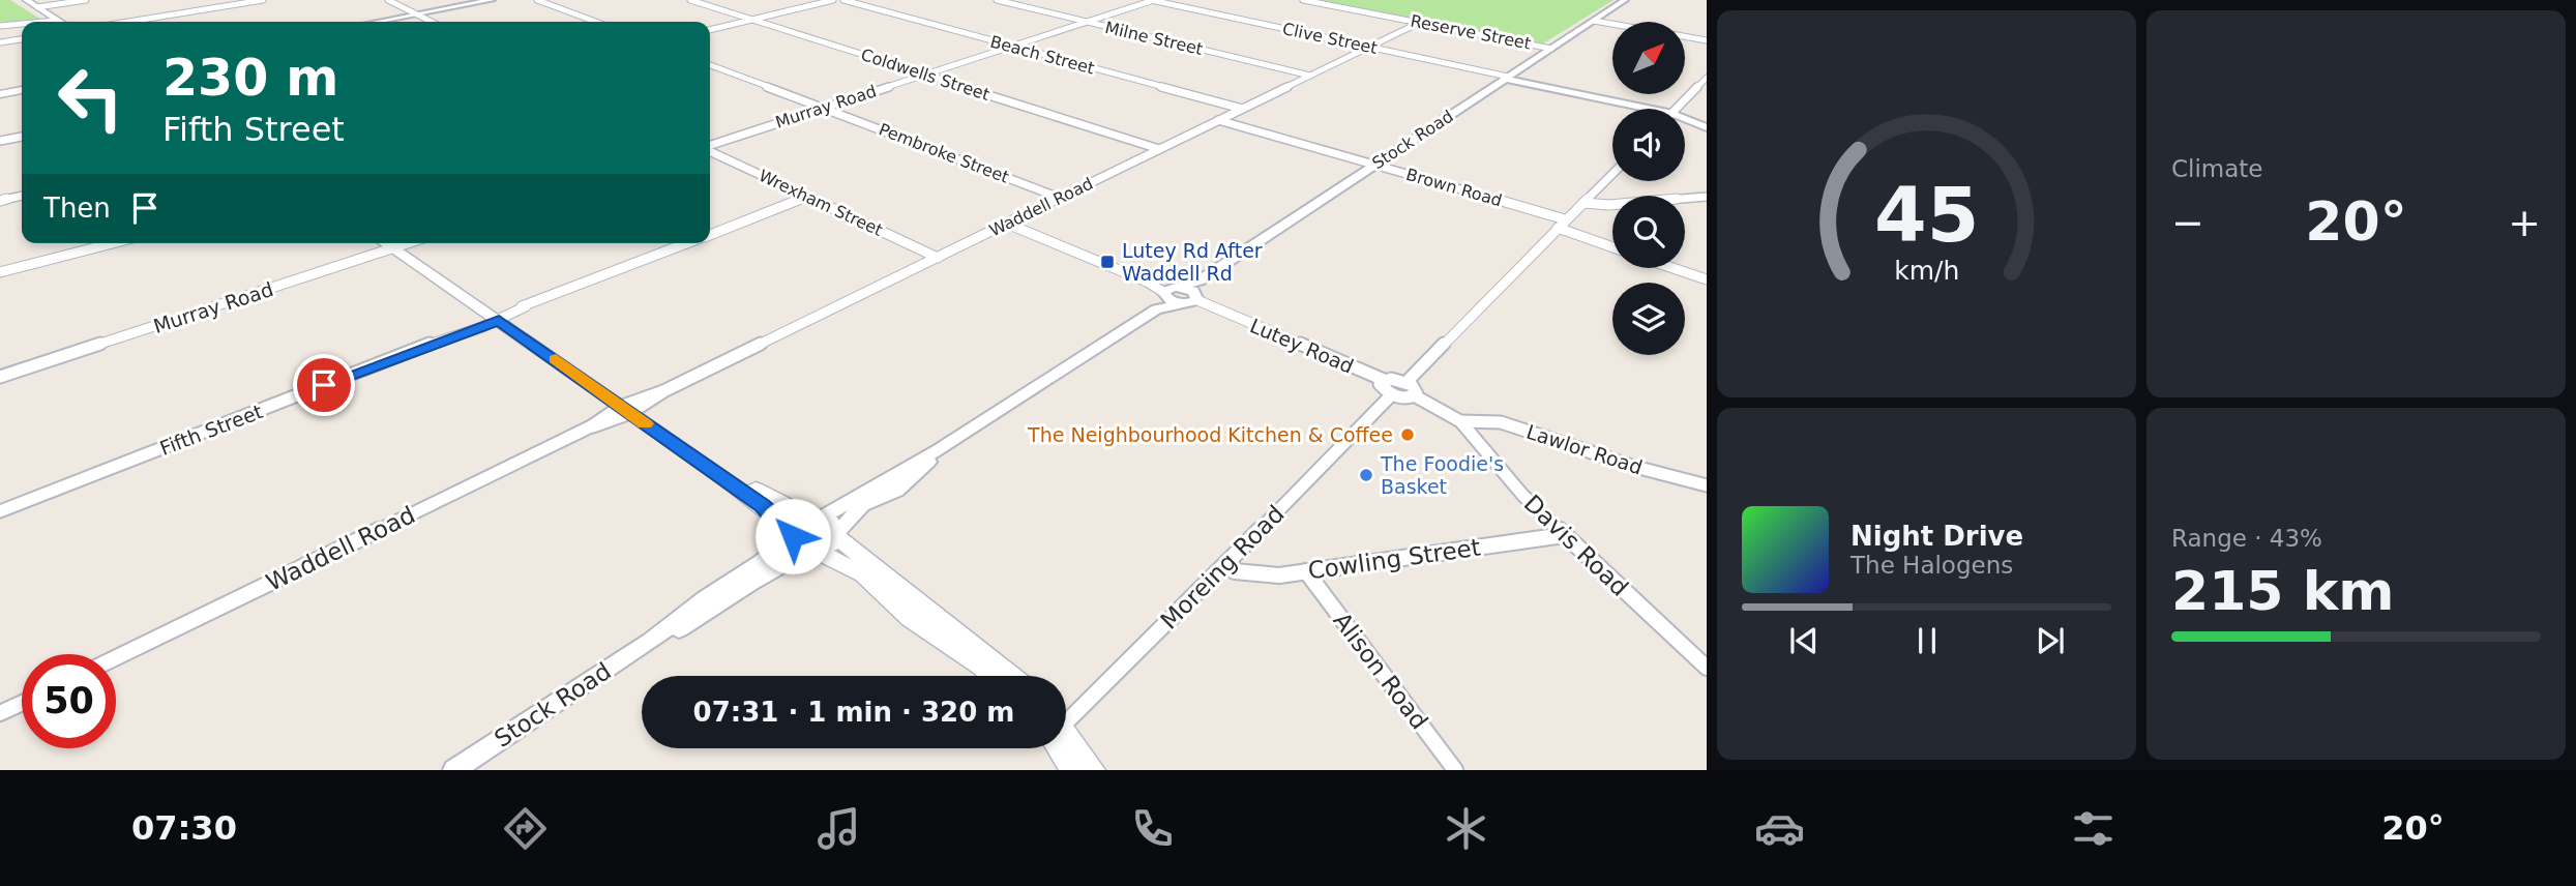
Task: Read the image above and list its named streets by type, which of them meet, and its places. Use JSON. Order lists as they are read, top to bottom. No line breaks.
{"streets":{"main road":["Stock Road"],"street":["Reserve Street","Milne Street","Clive Street","Beach Street","Coldwells Street","Murray Road","Pembroke Street","Brown Road","Wrexham Street","Waddell Road","Lutey Road","Fifth Street","Lawlor Road","Davis Road","Cowling Street","Moreing Road","Alison Road"]},"crossings":[["Reserve Street","Stock Road"],["Reserve Street","Waddell Road"],["Milne Street","Murray Road"],["Milne Street","Waddell Road"],["Clive Street","Murray Road"],["Clive Street","Stock Road"],["Clive Street","Waddell Road"],["Beach Street","Murray Road"],["Beach Street","Waddell Road"],["Coldwells Street","Murray Road"],["Coldwells Street","Waddell Road"],["Murray Road","Pembroke Street"],["Stock Road","Brown Road"],["Stock Road","Lutey Road"],["Pembroke Street","Waddell Road"],["Brown Road","Waddell Road"],["Wrexham Street","Waddell Road"],["Wrexham Street","Fifth Street"],["Lawlor Road","Davis Road"],["Davis Road","Cowling Street"],["Cowling Street","Moreing Road"],["Cowling Street","Alison Road"]],"places":{"transit":["Lutey Rd After Waddell Rd"],"other":["The Neighbourhood Kitchen & Coffee","The Foodie's Basket"]},"north":"top right","page":{"tile":["Climate",["Range · 43%","215 km"]],"turn":["230 m","Fifth Street"],"then":"Then","heat":["−","20°","+"],"song":["Night Drive","The Halogens"],"limit":"50","trip":"07:31 · 1 min · 320 m","tabs":["07:30","20°"],"gauge":["45","km/h"]}}
